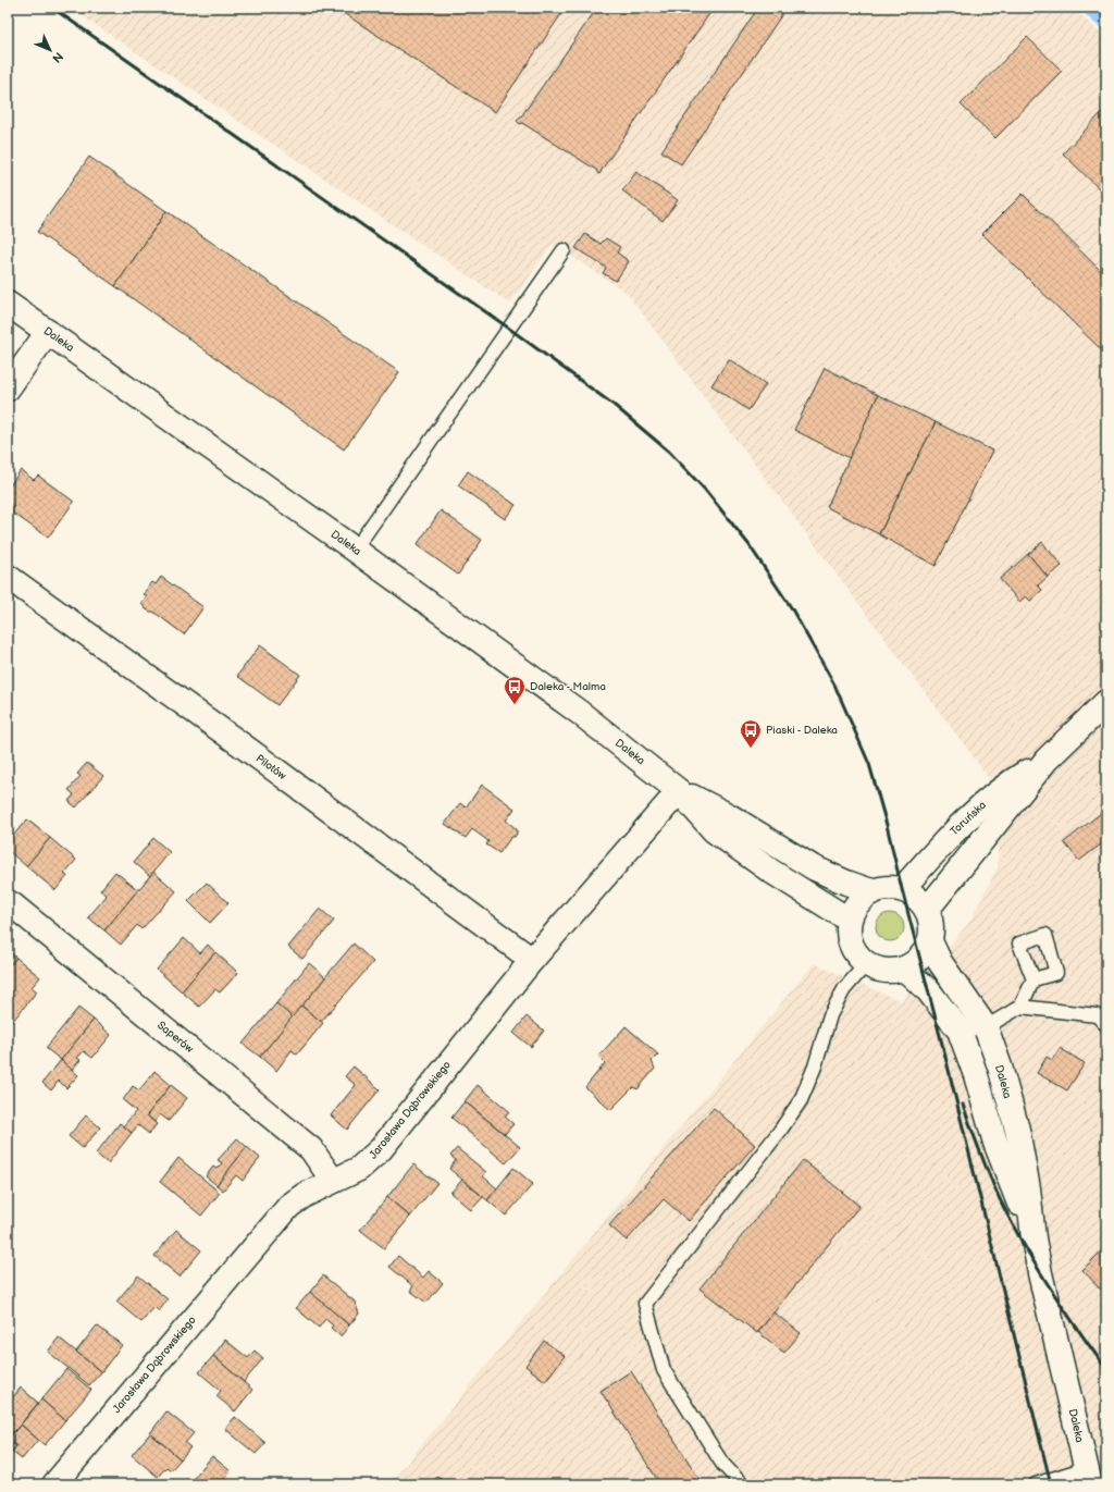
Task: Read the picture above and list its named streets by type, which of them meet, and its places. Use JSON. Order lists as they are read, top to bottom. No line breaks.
{"streets":{"street":["Daleka","Pilotów","Toruńska","Saperów","Jarosława Dąbrowskiego"]},"crossings":[["Daleka","Toruńska"],["Daleka","Jarosława Dąbrowskiego"],["Pilotów","Jarosława Dąbrowskiego"],["Saperów","Jarosława Dąbrowskiego"]],"places":{"bus stop":["Daleka - Malma","Piaski - Daleka"]},"north":"bottom right"}
